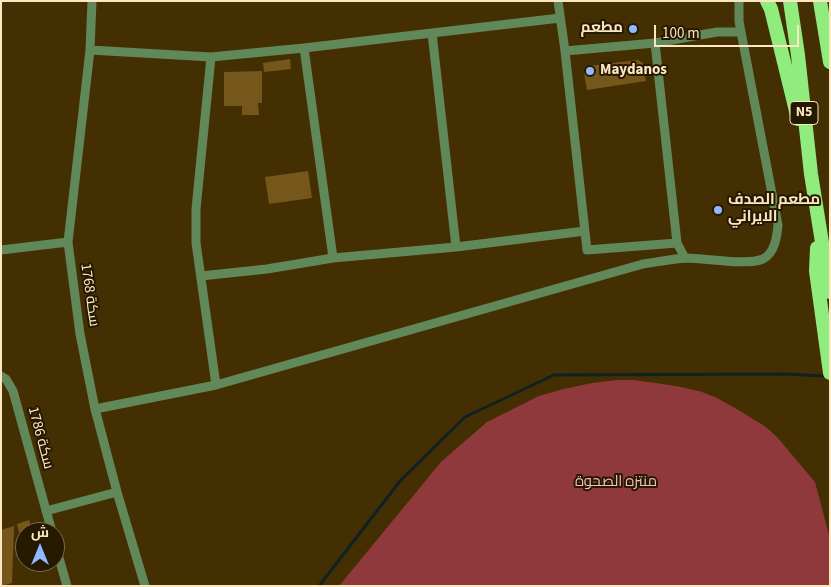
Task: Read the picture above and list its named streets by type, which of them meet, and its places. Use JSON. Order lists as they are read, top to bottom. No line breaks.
{"streets":{"highway":["N5"],"street":["سكة 1768","سكة 1786"]},"parks":["منتزه الصحوة"],"places":["مطعم","Maydanos","مطعم الصدف الايراني"],"scale_bar":"100 m","north":"top"}
